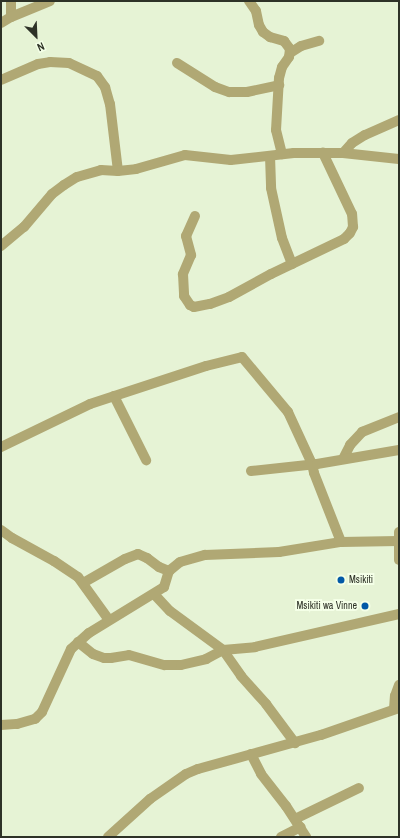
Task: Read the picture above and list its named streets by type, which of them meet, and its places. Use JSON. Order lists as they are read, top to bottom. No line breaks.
{"places":["Msikiti","Msikiti wa Vinne"],"north":"bottom right"}
